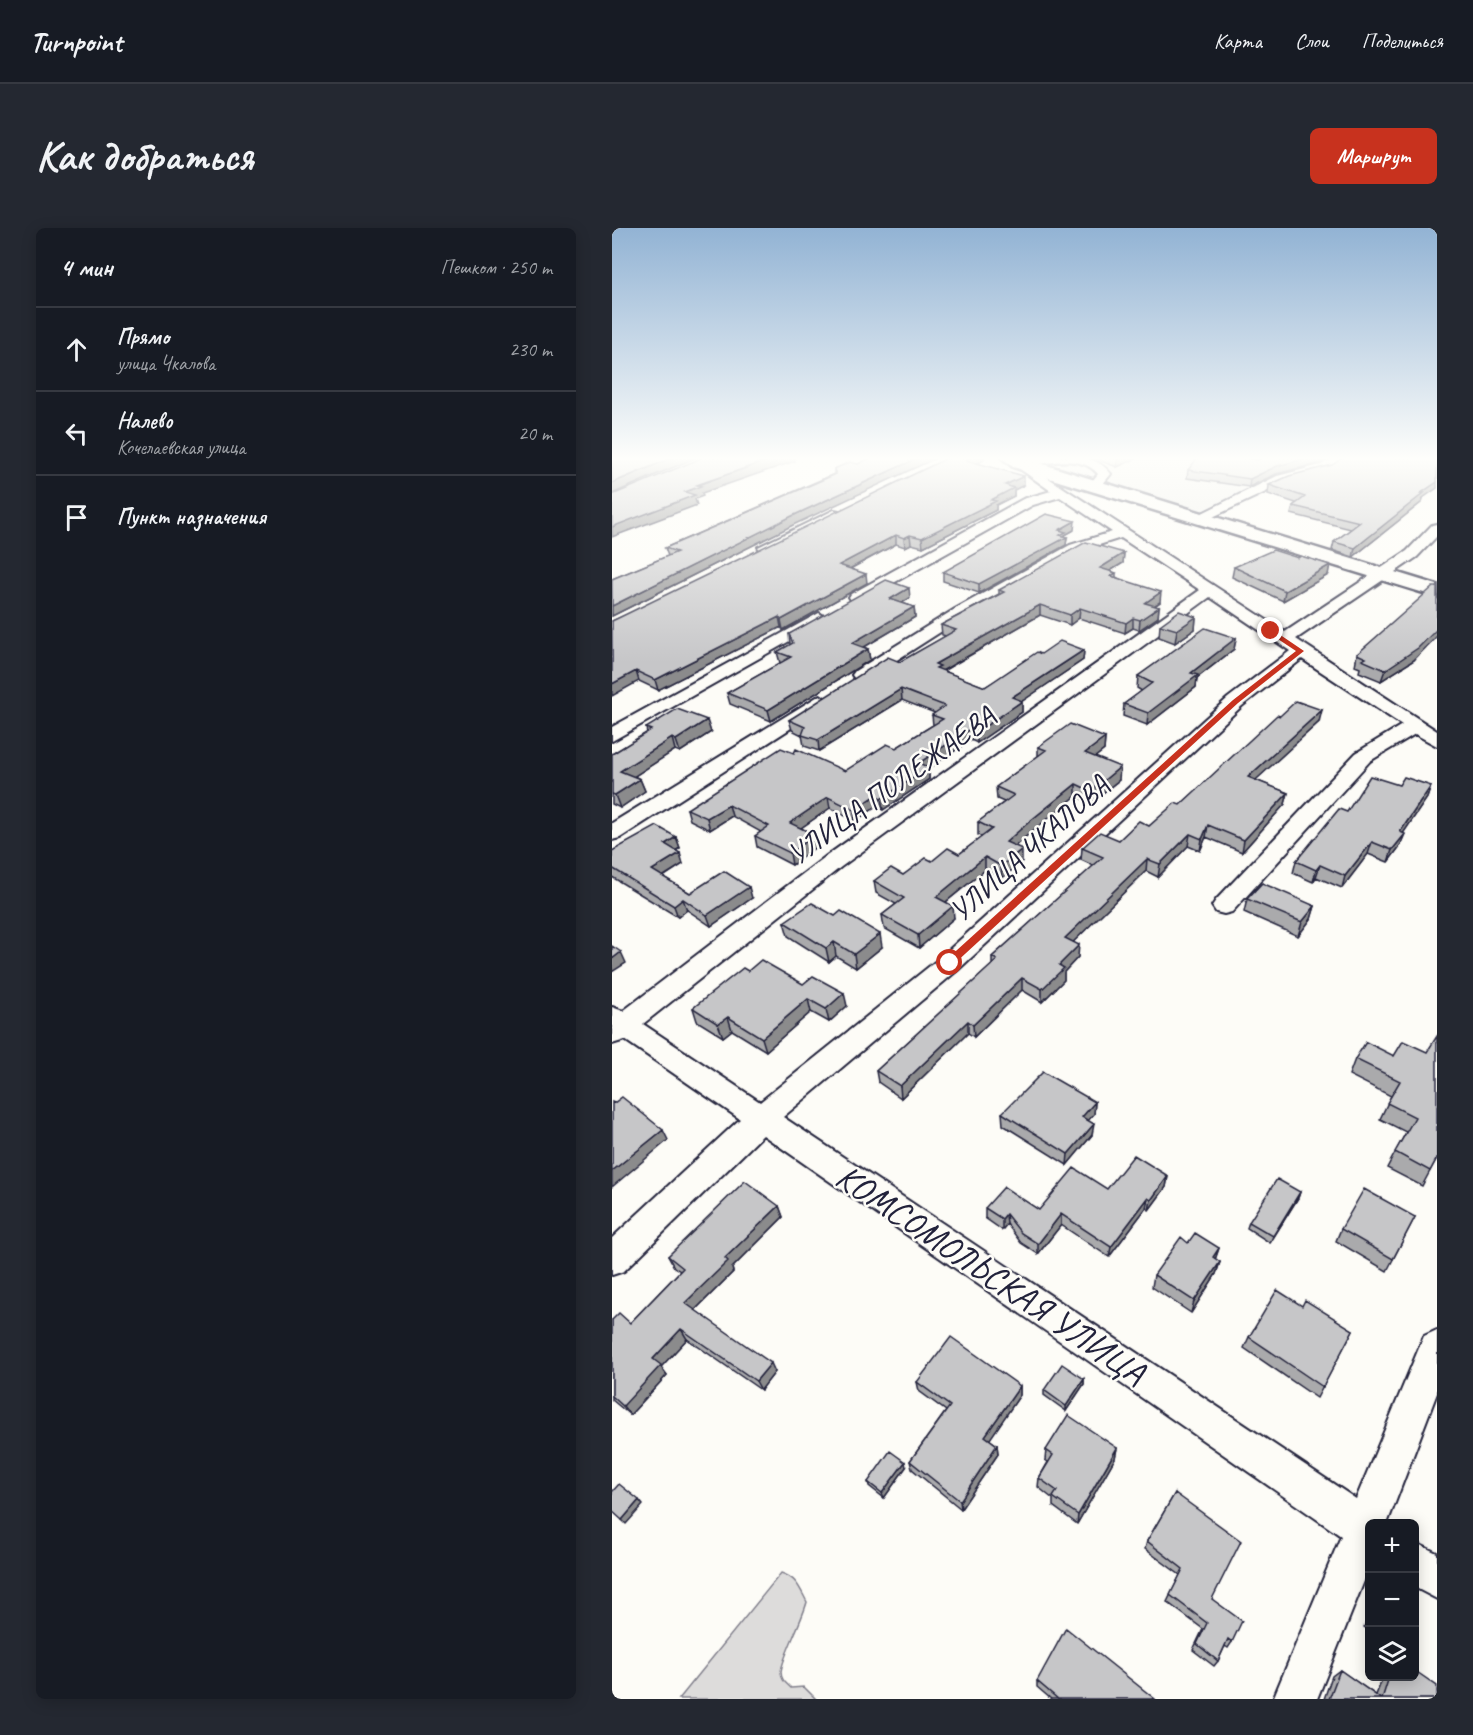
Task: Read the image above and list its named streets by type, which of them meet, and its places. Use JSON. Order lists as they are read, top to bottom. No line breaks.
{"streets":{"street":["УЛИЦА ПОЛЕЖАЕВА","УЛИЦА ЧКАЛОВА","КОМСОМОЛЬСКАЯ УЛИЦА"]},"crossings":[["УЛИЦА ПОЛЕЖАЕВА","КОМСОМОЛЬСКАЯ УЛИЦА"],["УЛИЦА ЧКАЛОВА","КОМСОМОЛЬСКАЯ УЛИЦА"]],"page":{"header":"Turnpoint","nav":["Карта","Слои","Поделиться"],"buttons":"Маршрут","title":"Как добраться","heading":["4 мин","Пешком · 250 m"],"list":[["Прямо","улица Чкалова","230 m"],["Налево","Кочелаевская улица","20 m"],"Пункт назначения"],"map_buttons":["+","−"]}}
